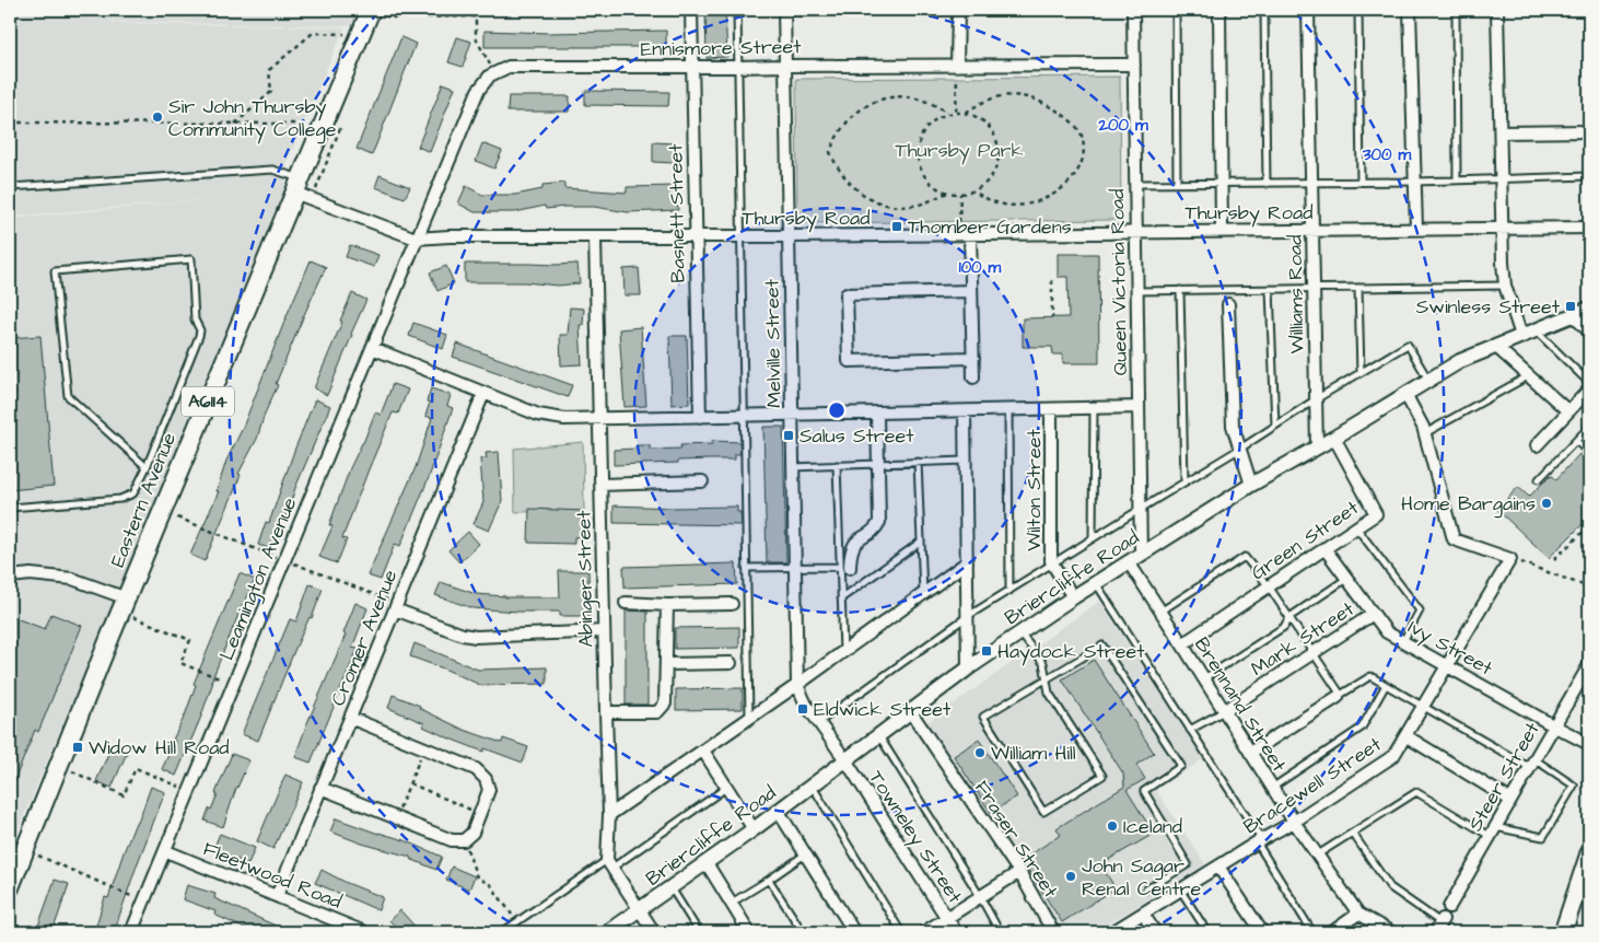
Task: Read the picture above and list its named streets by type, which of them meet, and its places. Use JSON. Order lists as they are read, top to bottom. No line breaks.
{"streets":{"highway":["A6114","Eastern Avenue"],"street":["Ennismore Street","Thursby Road","Basnett Street","Queen Victoria Road","Williams Road","Melville Street","Wilton Street","Green Street","Briercliffe Road","Leamington Avenue","Abinger Street","Cromer Avenue","Mark Street","Ivy Street","Brennand Street","Steer Street","Bracewell Street","Towneley Street","Fraser Street","Fleetwood Road"]},"crossings":[["Ennismore Street","Basnett Street"],["Ennismore Street","Queen Victoria Road"],["Ennismore Street","Melville Street"],["Thursby Road","Basnett Street"],["Thursby Road","Queen Victoria Road"],["Thursby Road","Williams Road"],["Thursby Road","Melville Street"],["Thursby Road","Eastern Avenue"],["Thursby Road","Leamington Avenue"],["Thursby Road","Abinger Street"],["Queen Victoria Road","Briercliffe Road"],["Williams Road","Briercliffe Road"],["Melville Street","Briercliffe Road"],["Melville Street","Towneley Street"],["Wilton Street","Briercliffe Road"],["Green Street","Briercliffe Road"],["Green Street","Ivy Street"],["Green Street","Brennand Street"],["Briercliffe Road","Brennand Street"],["Briercliffe Road","Towneley Street"],["Briercliffe Road","Fraser Street"],["Leamington Avenue","Fleetwood Road"],["Cromer Avenue","Fleetwood Road"],["Mark Street","Ivy Street"],["Mark Street","Brennand Street"],["Ivy Street","Steer Street"],["Ivy Street","Bracewell Street"],["Brennand Street","Bracewell Street"]],"parks":["Thursby Park"],"places":{"other":["Sir John Thursby Community College","Home Bargains","William Hill","Iceland","John Sagar Renal Centre"],"transit":["Thomber Gardens","Swinless Street","Salus Street","Haydock Street","Eldwick Street","Widow Hill Road"]},"rings":["200 m","300 m","100 m"]}
